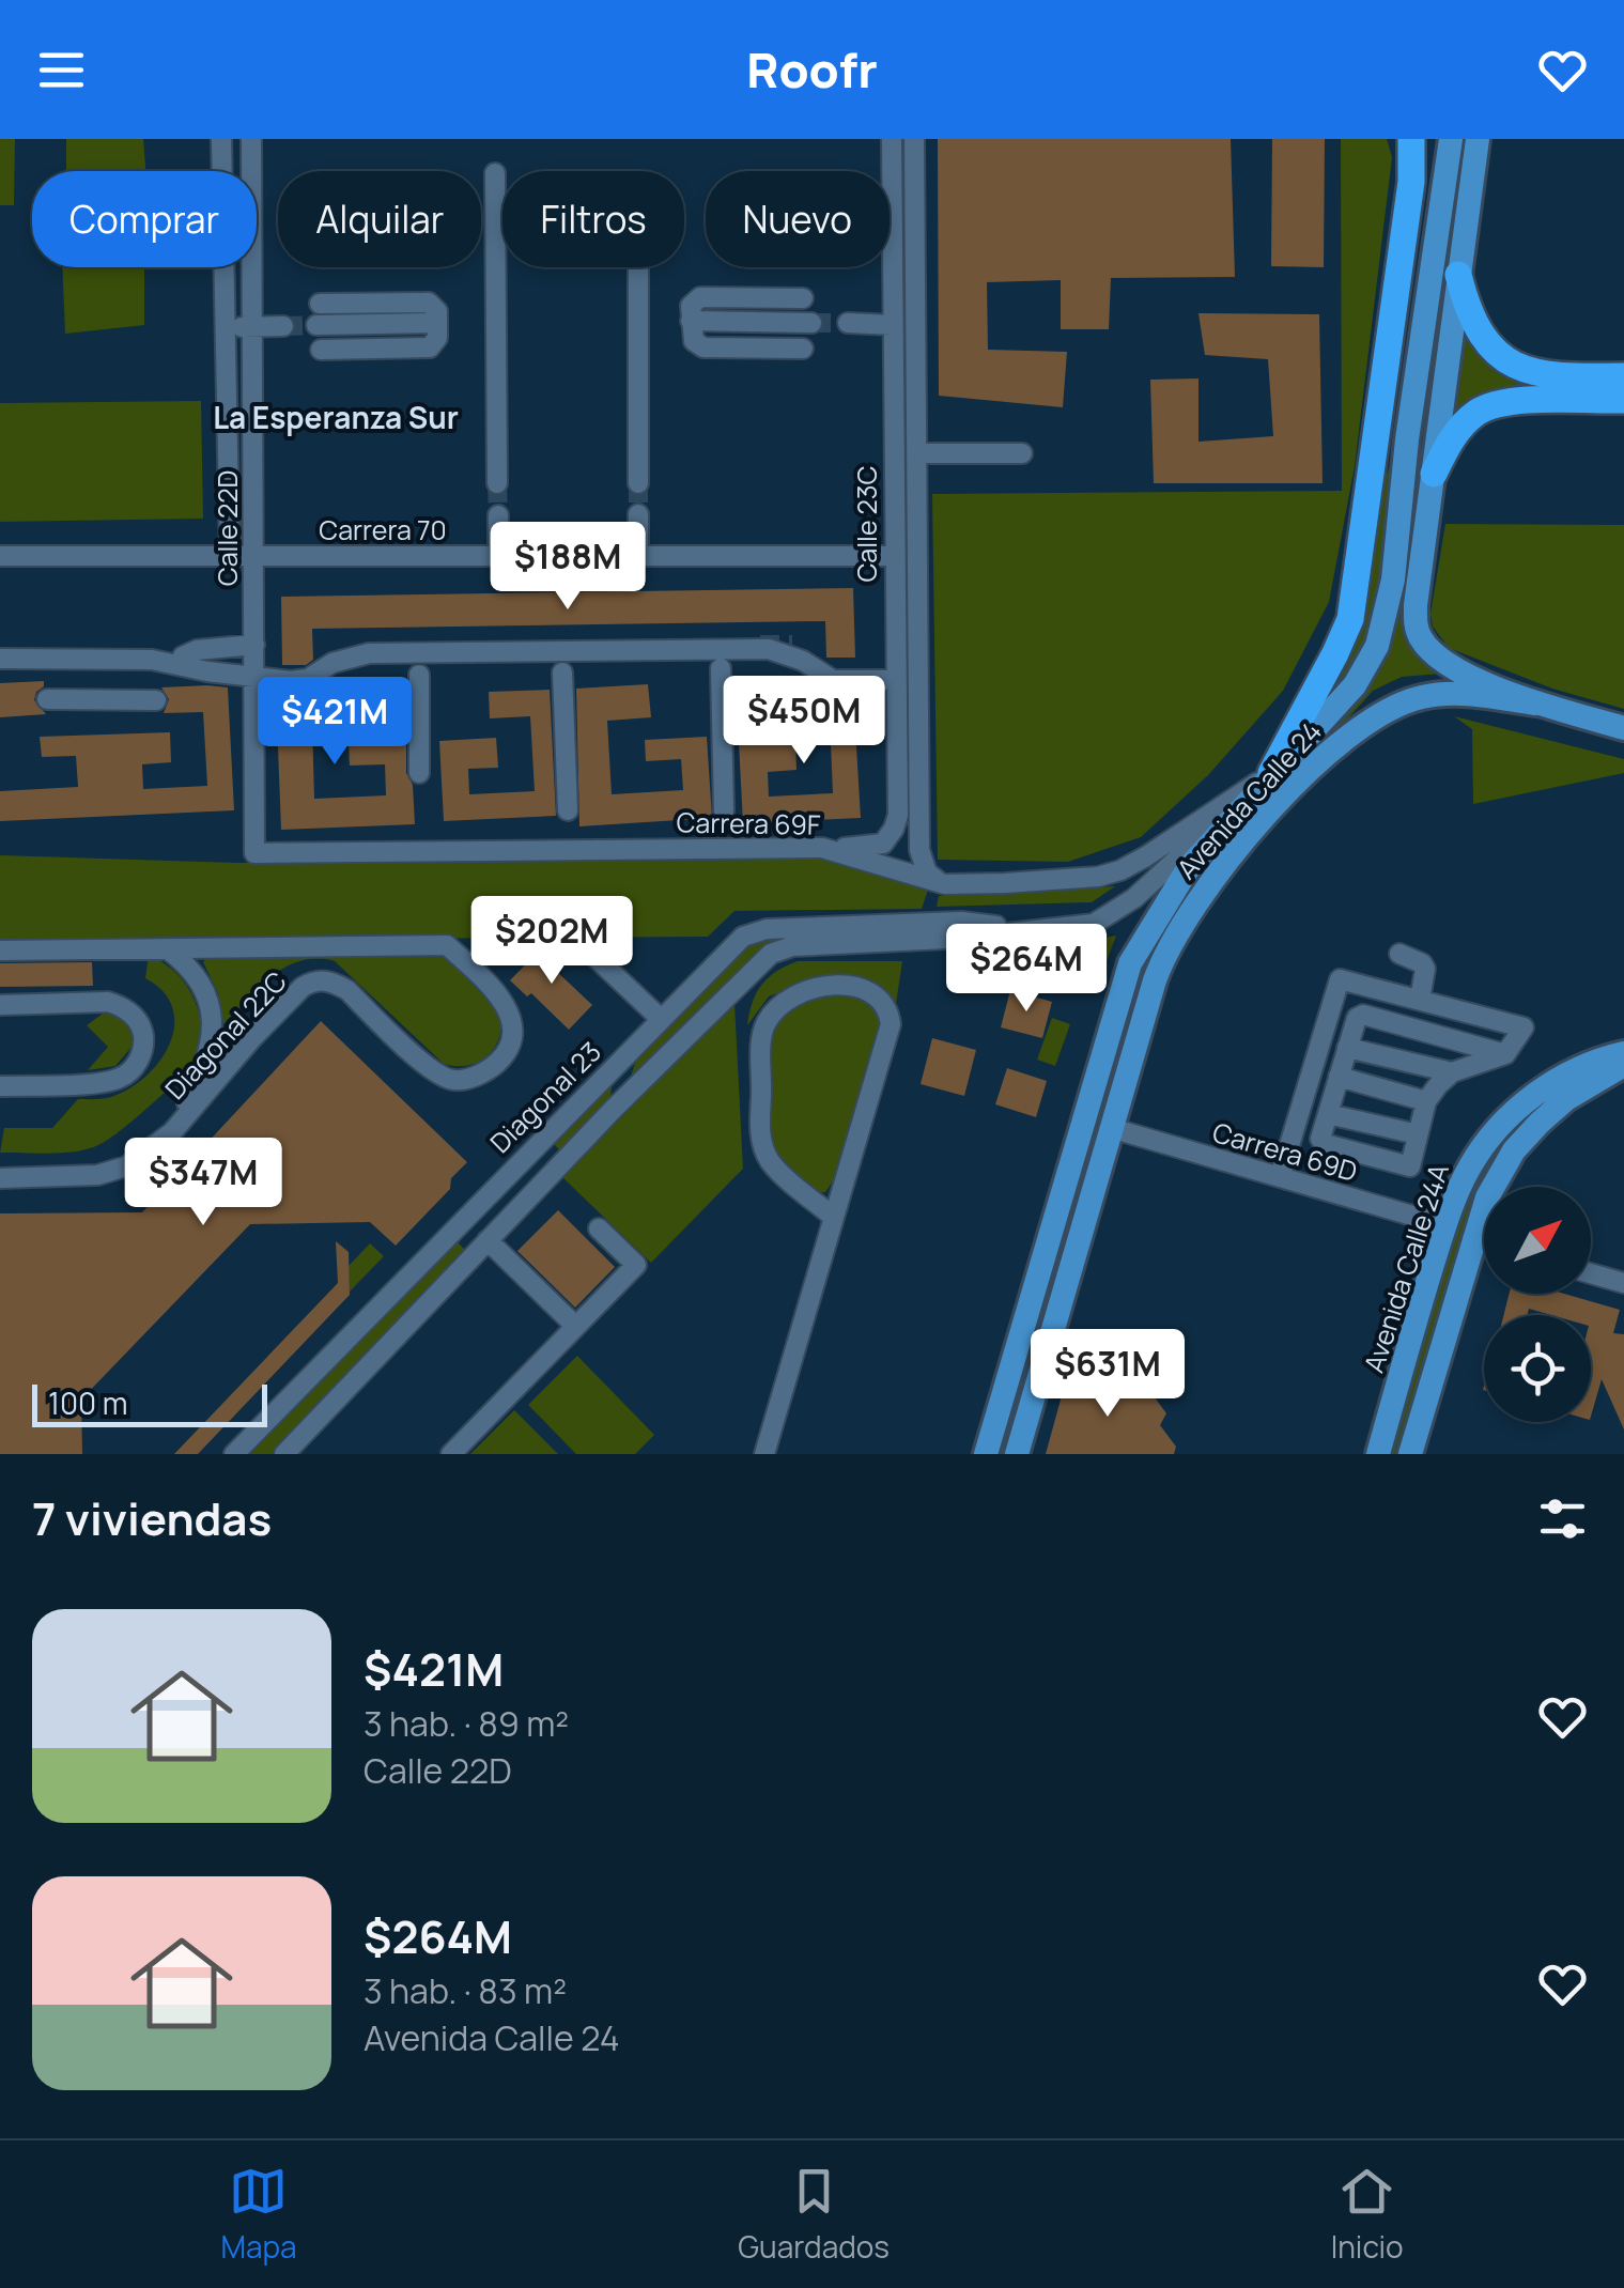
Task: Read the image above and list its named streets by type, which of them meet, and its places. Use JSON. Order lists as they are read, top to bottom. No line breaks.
{"streets":{"main road":["Avenida Calle 24","Avenida Calle 24A"],"street":["Calle 23C","Calle 22D","Carrera 70","Carrera 69F","Diagonal 22C","Diagonal 23","Carrera 69D"]},"crossings":[["Calle 23C","Carrera 70"],["Calle 23C","Carrera 69F"],["Calle 22D","Carrera 70"],["Calle 22D","Carrera 69F"],["Avenida Calle 24","Carrera 69F"],["Avenida Calle 24","Diagonal 23"],["Avenida Calle 24","Carrera 69D"],["Carrera 69F","Diagonal 23"],["Carrera 69D","Avenida Calle 24A"]],"districts":["La Esperanza Sur"],"scale_bar":"100 m","north":"top right","page":{"header":"Roofr","chip":["Comprar","Alquilar","Filtros","Nuevo"],"price":["$188M","$450M","$421M","$202M","$264M","$347M","$631M"],"scale":"100 m","heading":"7 viviendas","list":[{"name":"$421M","note":"3 hab. · 89 m² · Calle 22D"},{"name":"$264M","note":"3 hab. · 83 m² · Avenida Calle 24"}],"tabs":["Mapa","Guardados","Inicio"]}}
